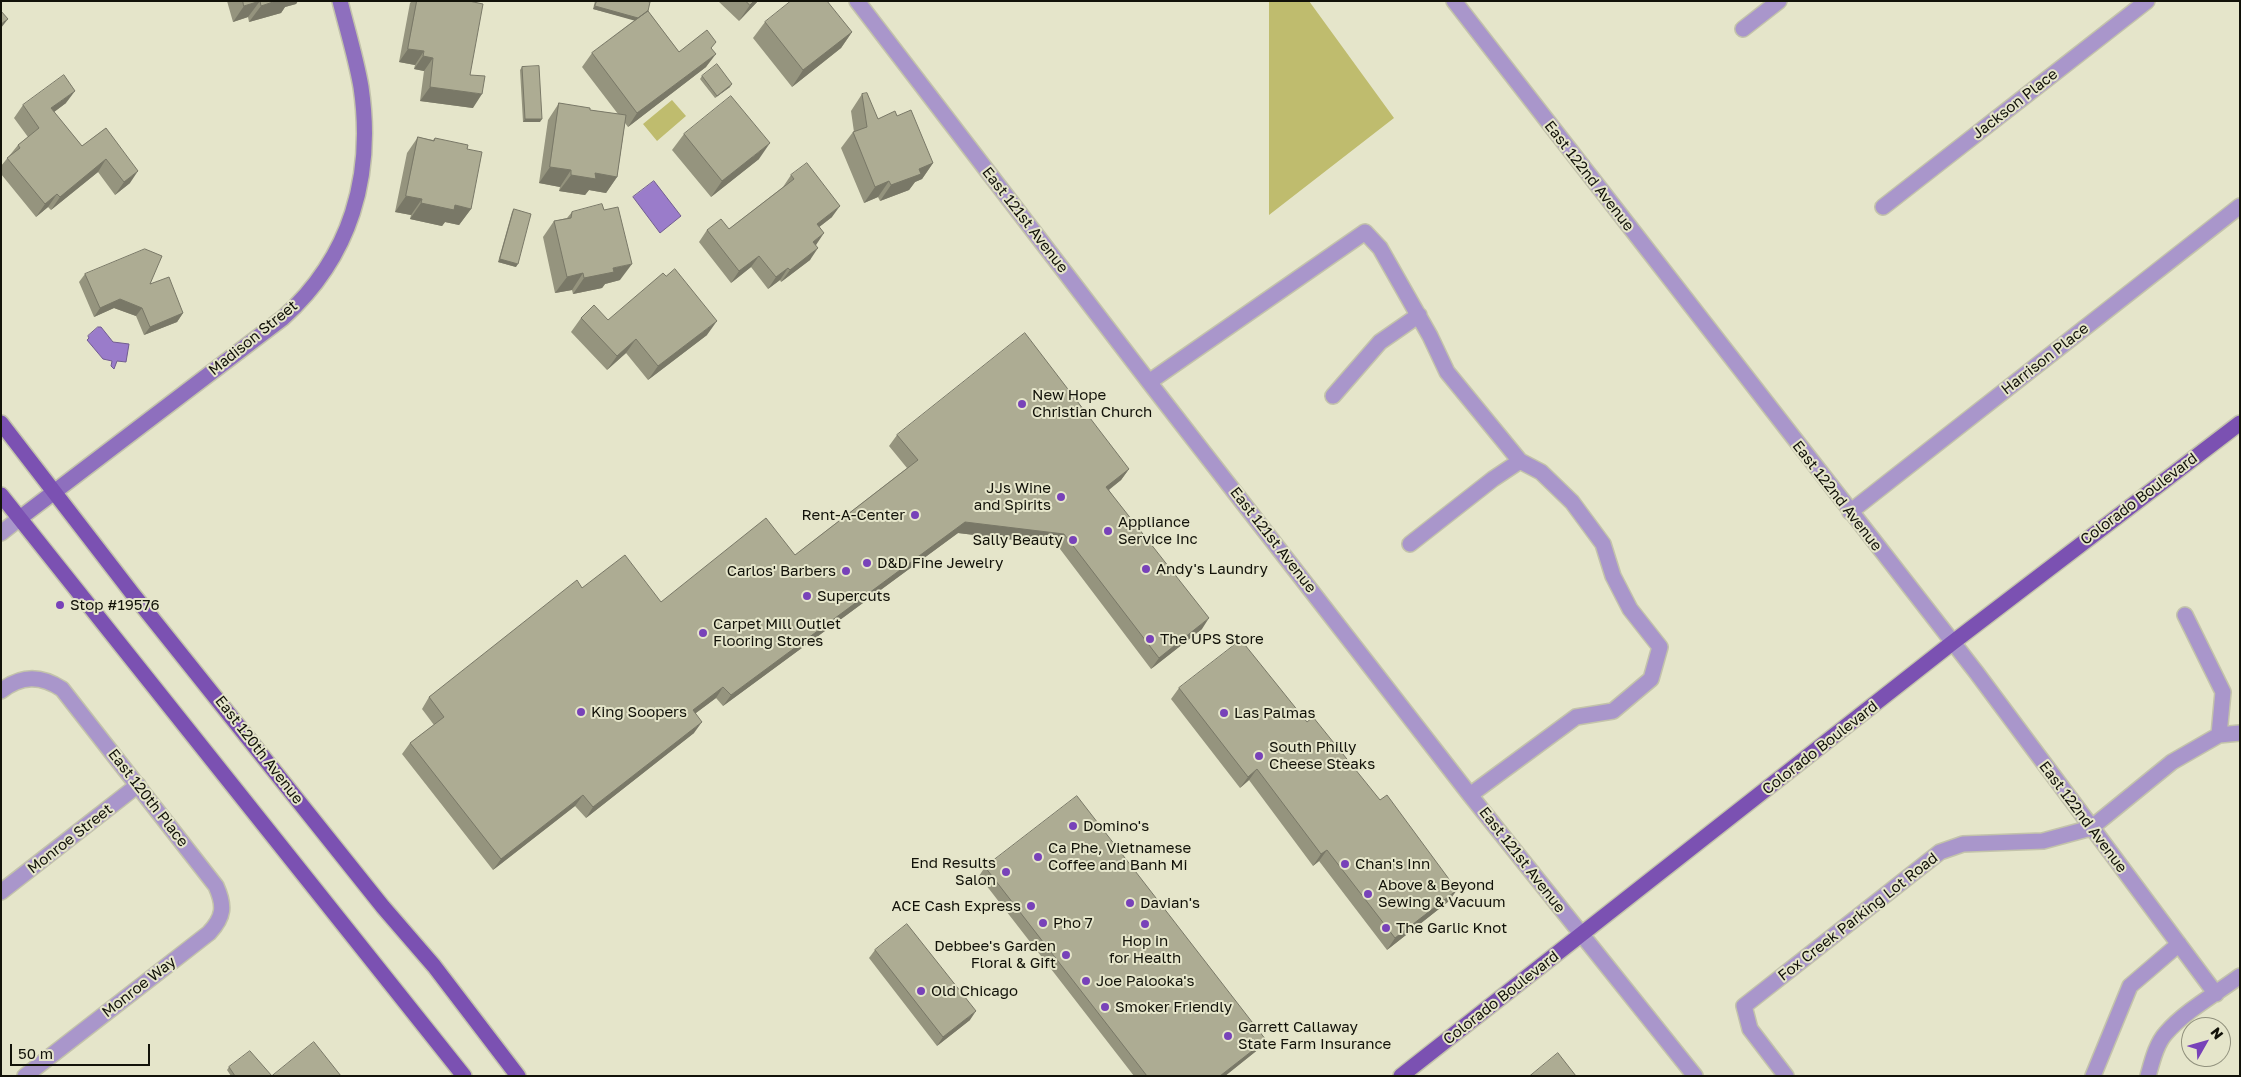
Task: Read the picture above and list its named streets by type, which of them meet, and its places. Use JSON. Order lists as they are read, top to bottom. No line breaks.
{"streets":{"main road":["Colorado Boulevard","East 120th Avenue"],"street":["Jackson Place","East 122nd Avenue","East 121st Avenue","Madison Street","Harrison Place","East 120th Place","Monroe Street","Fox Creek Parking Lot Road","Monroe Way"]},"crossings":[["East 122nd Avenue","Harrison Place"],["East 122nd Avenue","Colorado Boulevard"],["East 122nd Avenue","Fox Creek Parking Lot Road"],["East 121st Avenue","Colorado Boulevard"],["Madison Street","East 120th Avenue"],["East 120th Place","Monroe Street"],["East 120th Place","Monroe Way"]],"places":["New Hope Christian Church","JJs Wine and Spirits","Rent-A-Center","Appliance Service Inc","Sally Beauty","D&D Fine Jewelry","Andy's Laundry","Carlos' Barbers","Supercuts","Stop #19576","Carpet Mill Outlet Flooring Stores","The UPS Store","King Soopers","Las Palmas","South Philly Cheese Steaks","Domino's","Ca Phe, Vietnamese Coffee and Banh Mi","Chan's Inn","End Results Salon","Above & Beyond Sewing & Vacuum","Davian's","ACE Cash Express","Pho 7","Hop in for Health","The Garlic Knot","Debbee's Garden Floral & Gift","Joe Palooka's","Old Chicago","Smoker Friendly","Garrett Callaway State Farm Insurance"],"scale_bar":"50 m","north":"top right"}
